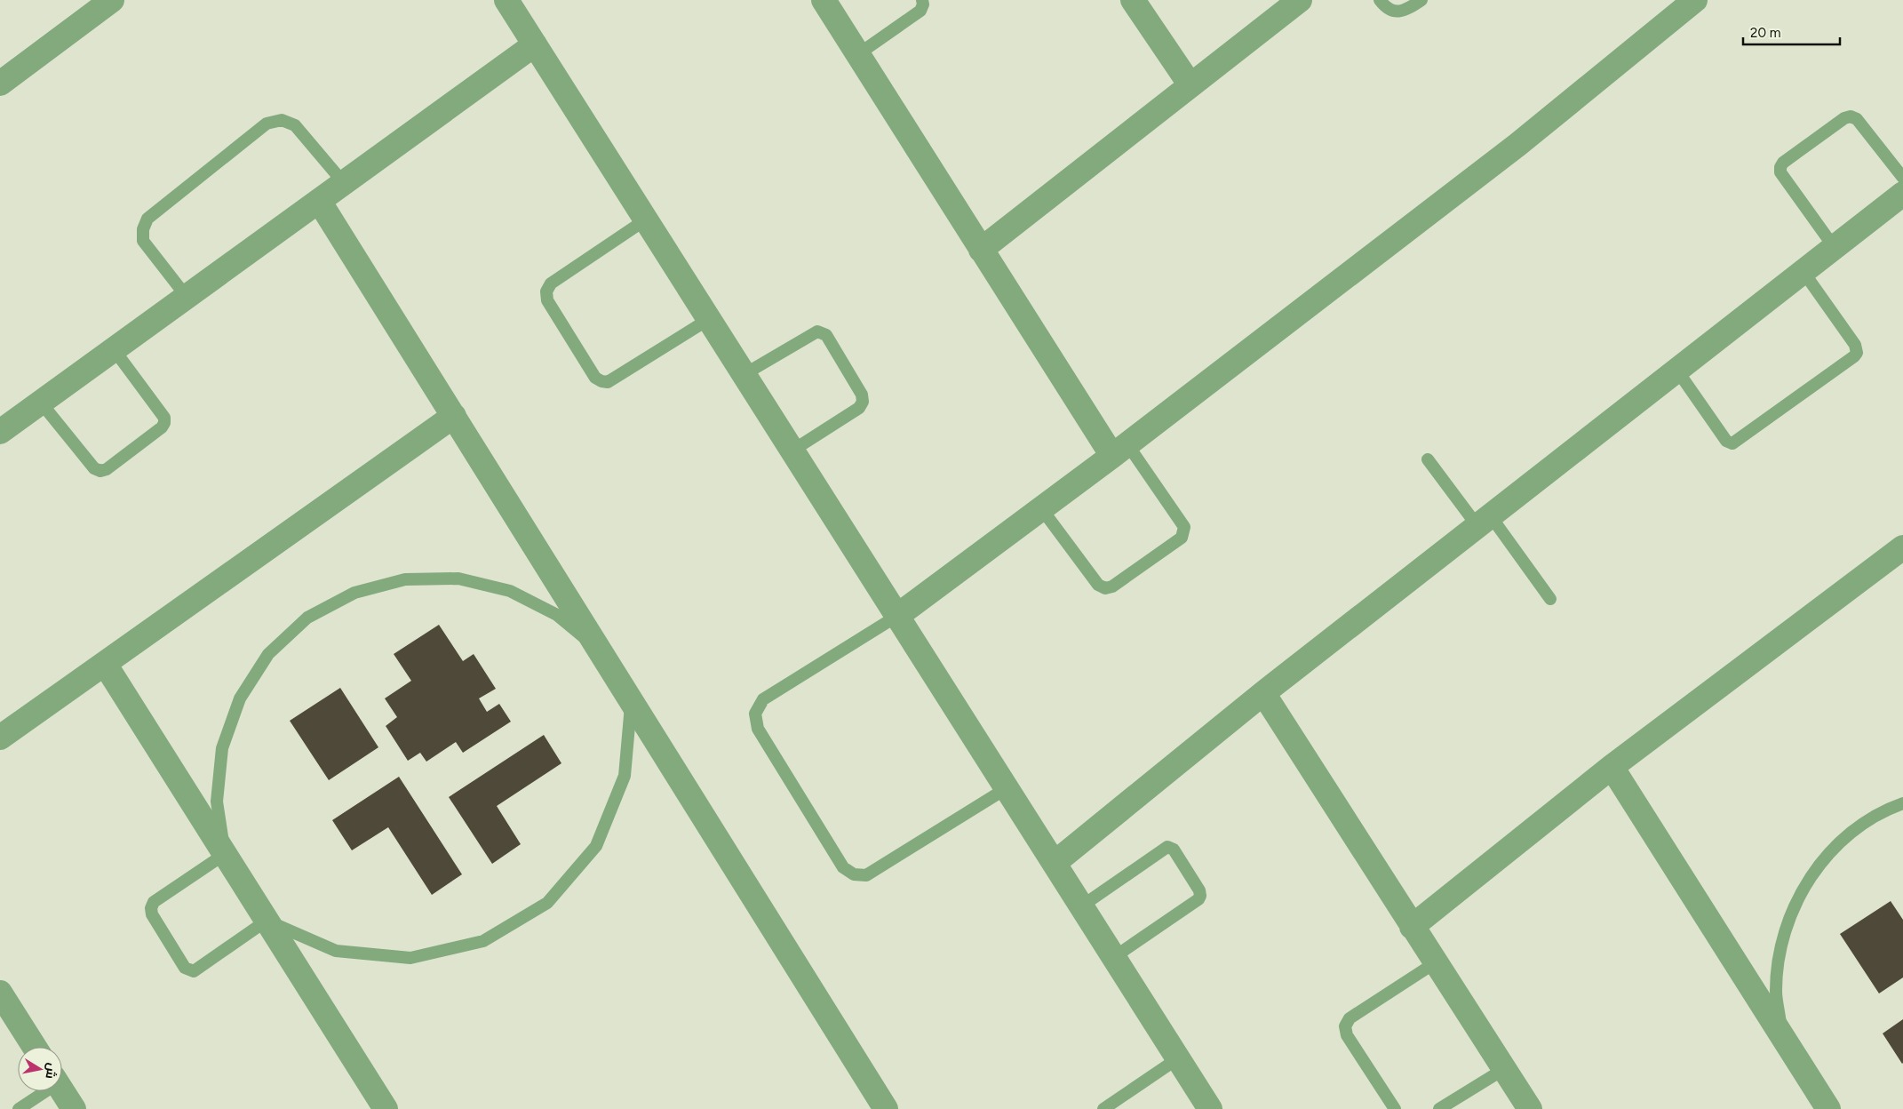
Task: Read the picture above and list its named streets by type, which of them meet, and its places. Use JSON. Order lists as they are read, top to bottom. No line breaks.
{"scale_bar":"20 m","north":"right"}
